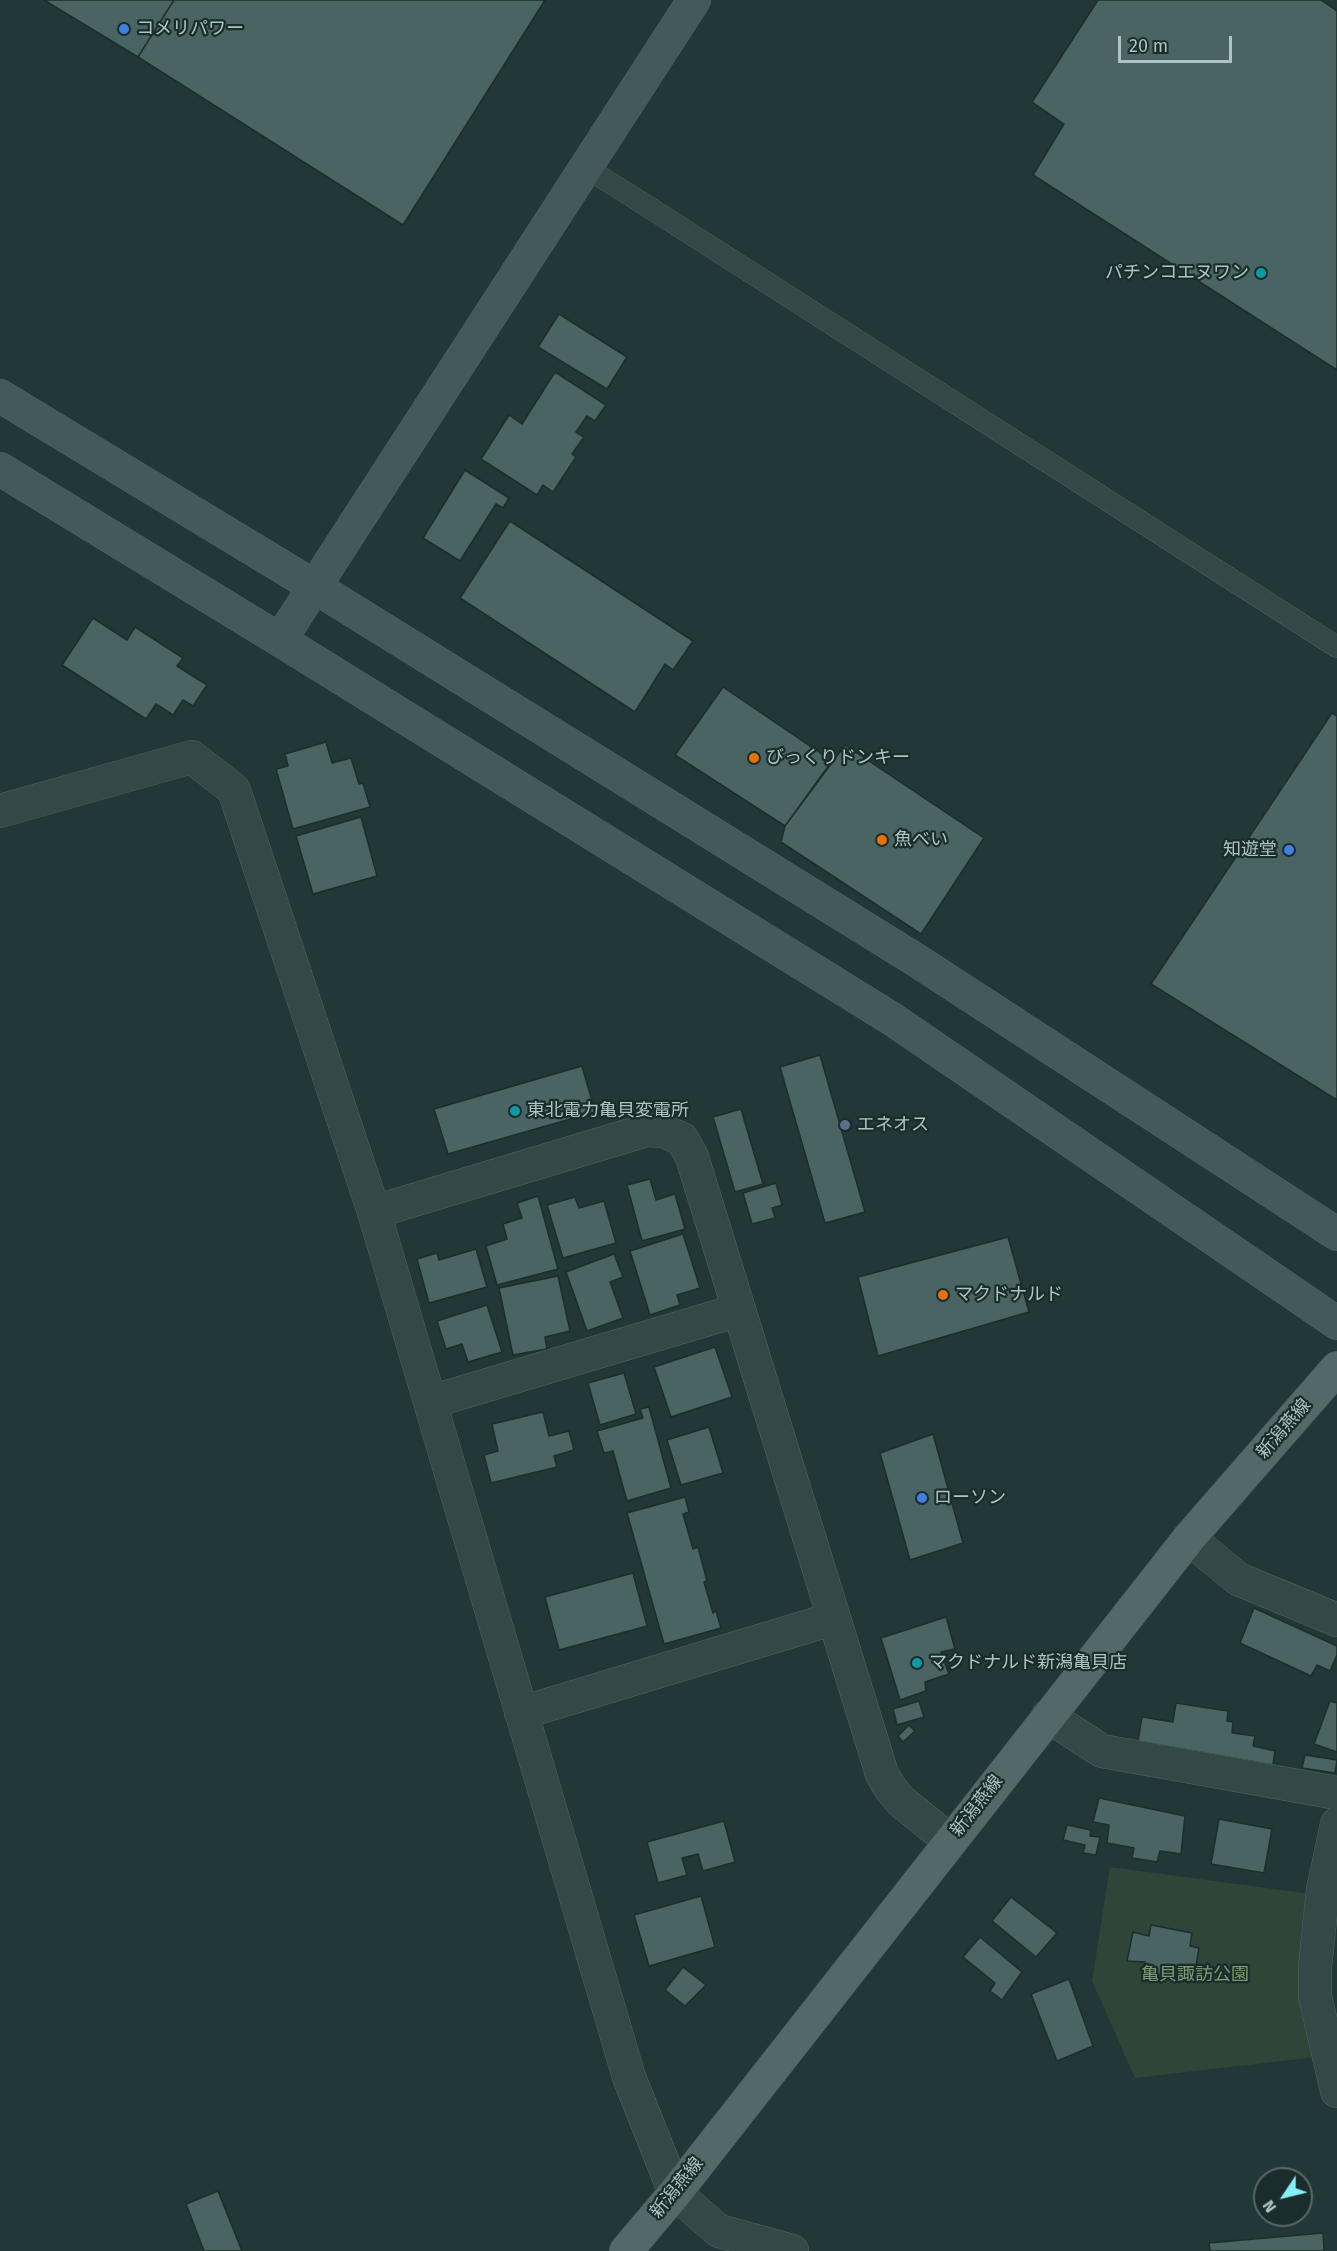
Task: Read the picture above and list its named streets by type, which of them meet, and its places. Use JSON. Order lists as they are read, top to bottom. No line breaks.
{"streets":{"main road":["新潟燕線"]},"parks":["亀貝諏訪公園"],"places":["コメリパワー","パチンコエヌワン","びっくりドンキー","魚べい","知遊堂","東北電力亀貝変電所","エネオス","マクドナルド","ローソン","マクドナルド新潟亀貝店"],"scale_bar":"20 m","north":"bottom left"}
